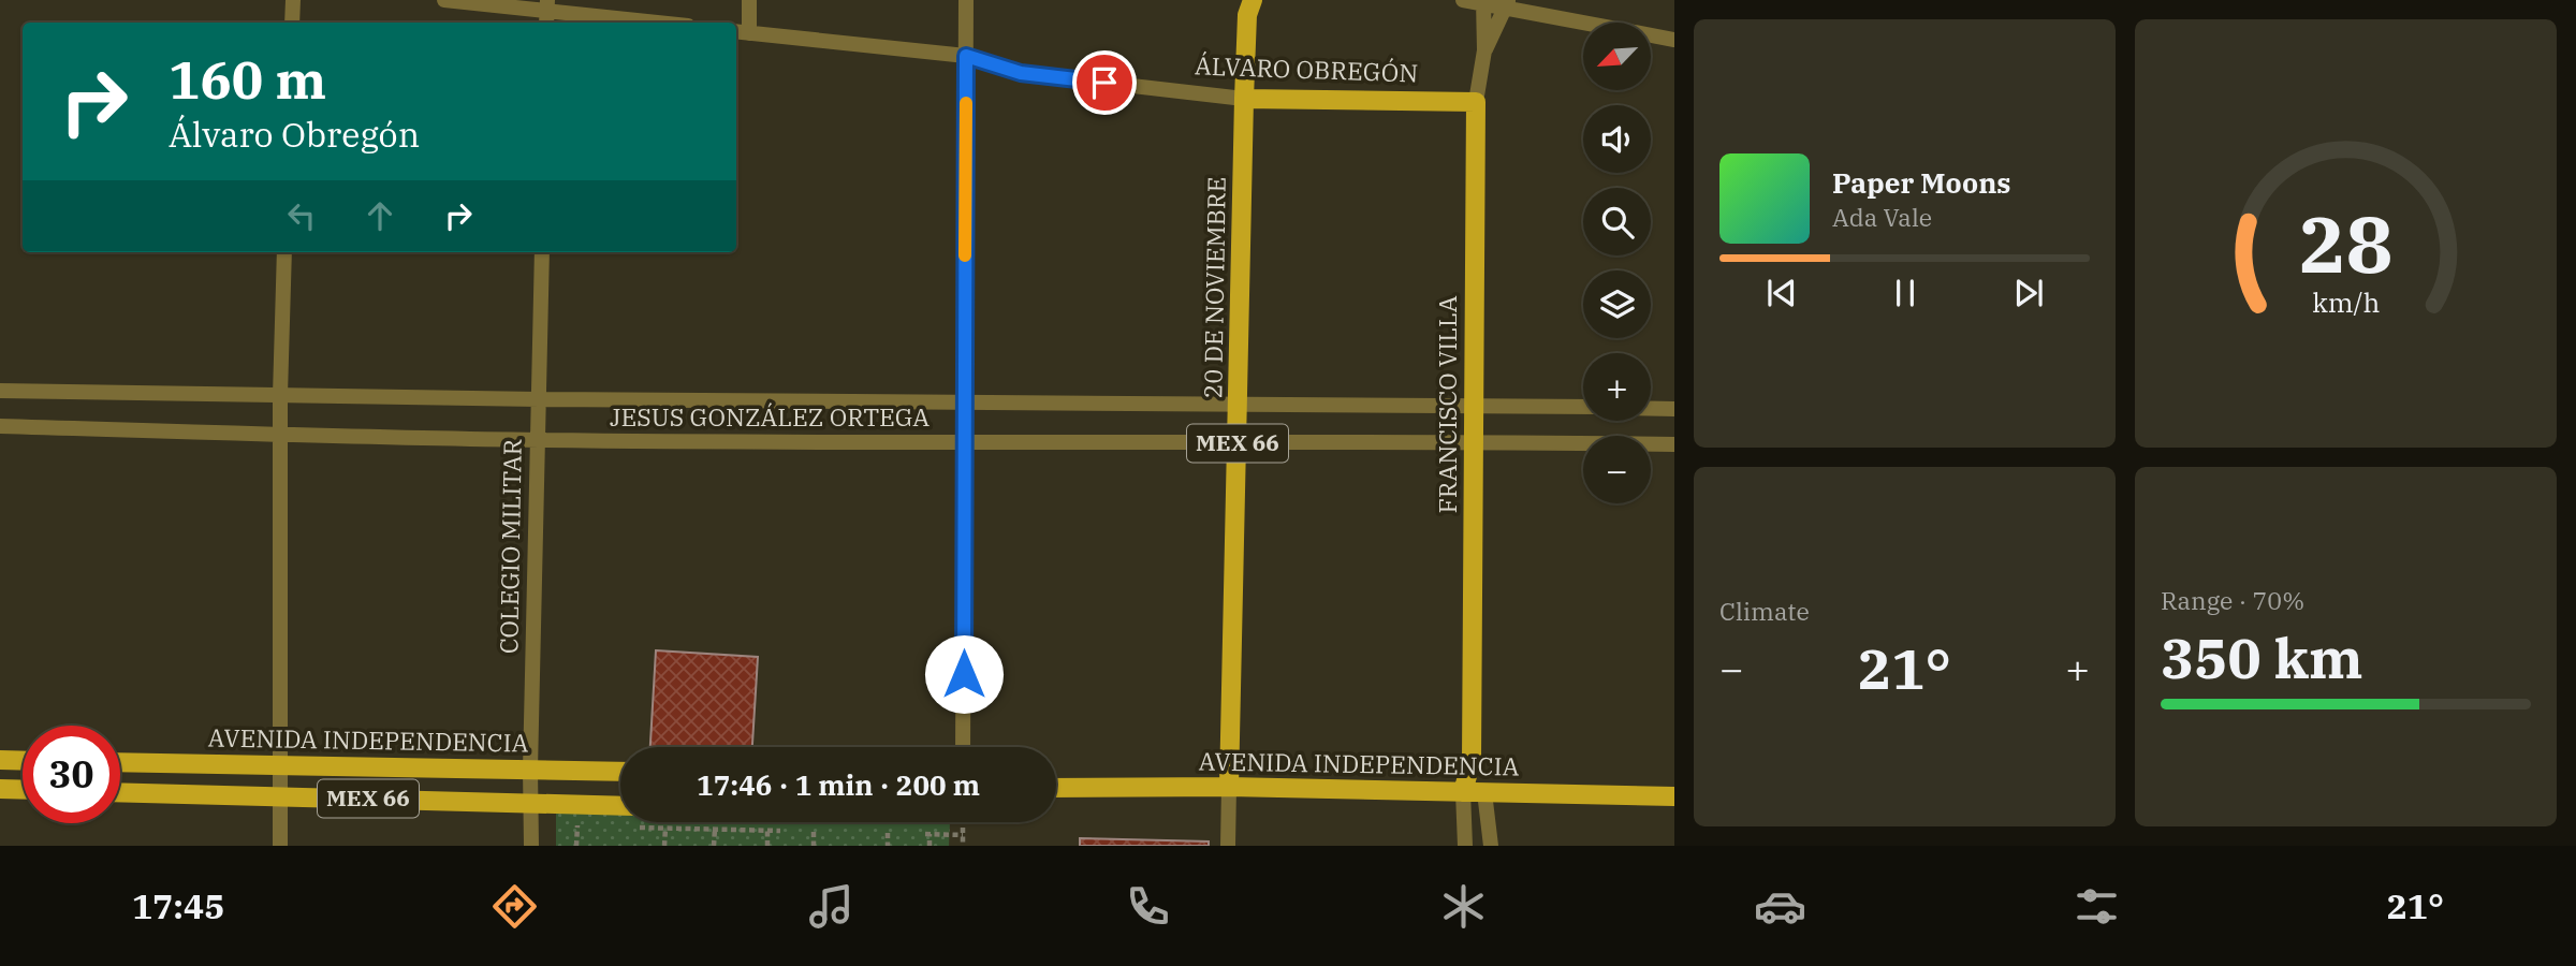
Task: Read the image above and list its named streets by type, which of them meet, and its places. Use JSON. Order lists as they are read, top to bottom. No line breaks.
{"streets":{"main road":["ÁLVARO OBREGÓN","20 DE NOVIEMBRE","FRANCISCO VILLA","MEX 66","AVENIDA INDEPENDENCIA"],"street":["JESUS GONZÁLEZ ORTEGA","COLEGIO MILITAR"]},"crossings":[["ÁLVARO OBREGÓN","20 DE NOVIEMBRE"],["ÁLVARO OBREGÓN","FRANCISCO VILLA"],["20 DE NOVIEMBRE","JESUS GONZÁLEZ ORTEGA"],["20 DE NOVIEMBRE","AVENIDA INDEPENDENCIA"],["FRANCISCO VILLA","JESUS GONZÁLEZ ORTEGA"],["FRANCISCO VILLA","AVENIDA INDEPENDENCIA"],["JESUS GONZÁLEZ ORTEGA","COLEGIO MILITAR"],["MEX 66","COLEGIO MILITAR"],["COLEGIO MILITAR","AVENIDA INDEPENDENCIA"]],"north":"bottom left","page":{"map_buttons":["+","−"],"turn":["160 m","Álvaro Obregón"],"song":["Paper Moons","Ada Vale"],"tile":["Climate",["Range · 70%","350 km"]],"heat":["−","21°","+"],"limit":"30","trip":"17:46 · 1 min · 200 m","tabs":["17:45","21°"],"gauge":["28","km/h"]}}
